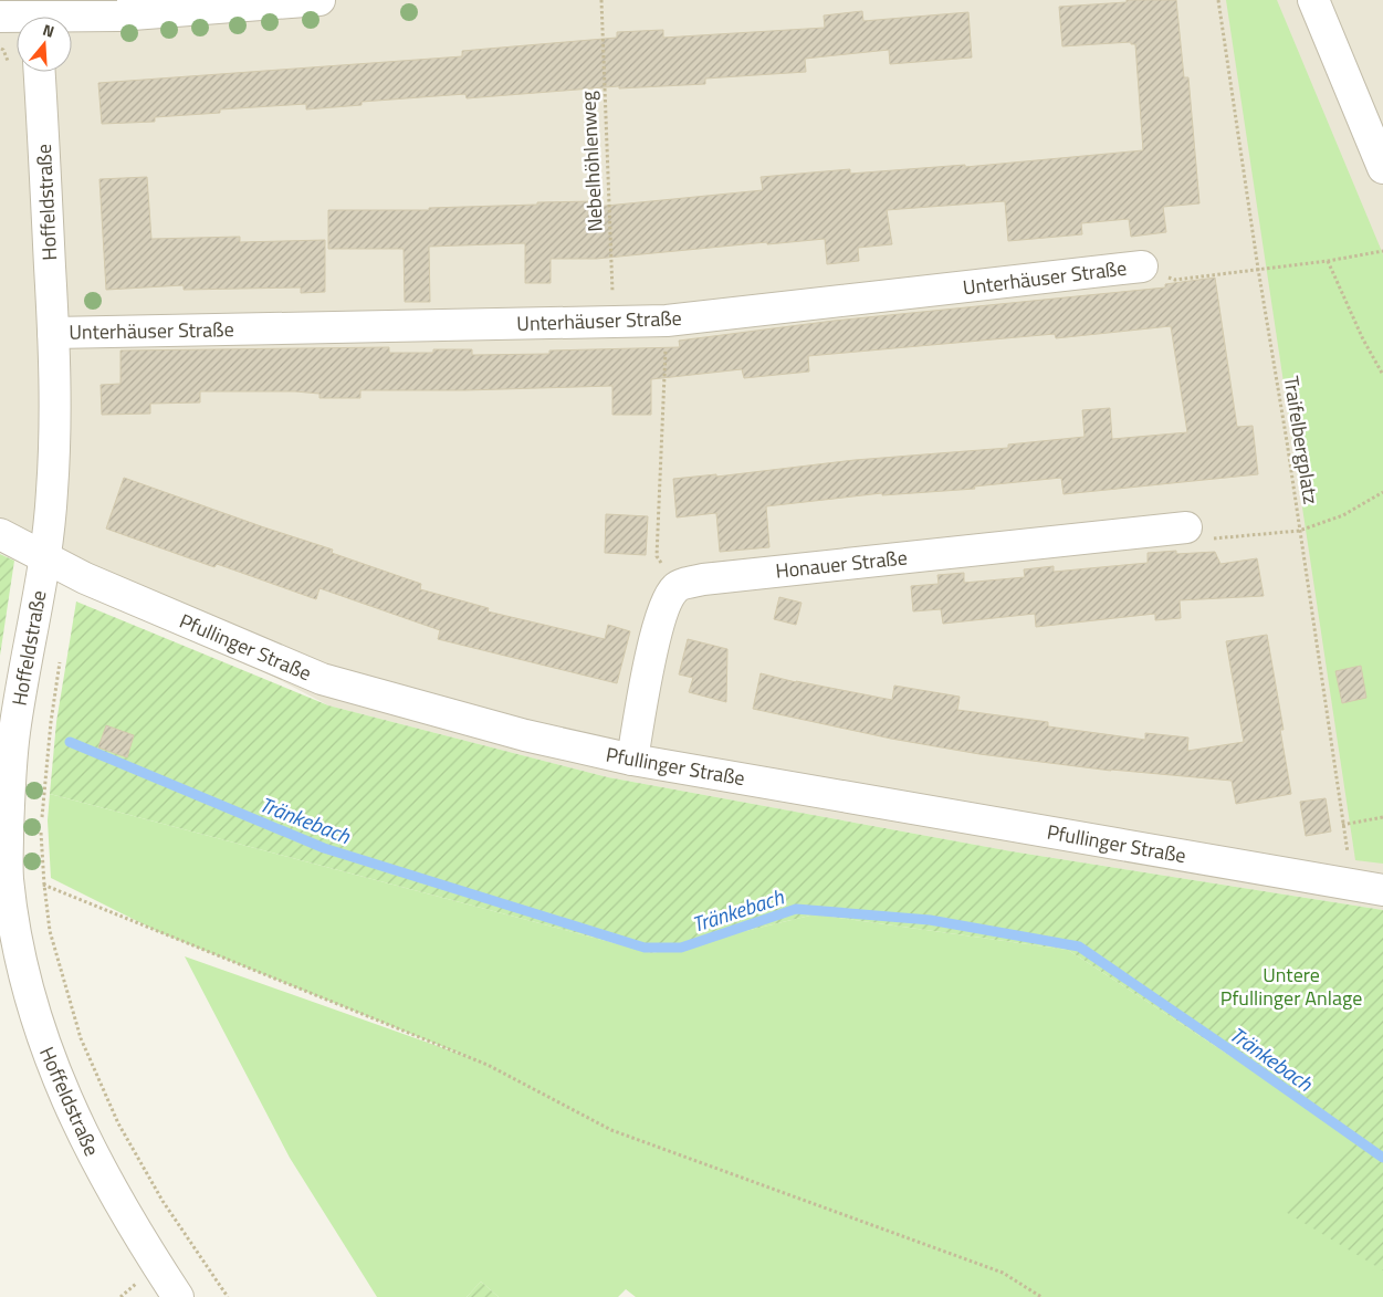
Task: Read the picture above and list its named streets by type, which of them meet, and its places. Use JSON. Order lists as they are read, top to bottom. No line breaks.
{"streets":{"street":["Hoffeldstraße","Unterhäuser Straße","Honauer Straße","Pfullinger Straße"],"path":["Nebelhöhlenweg","Traifelbergplatz"]},"crossings":[["Nebelhöhlenweg","Unterhäuser Straße"],["Hoffeldstraße","Unterhäuser Straße"],["Hoffeldstraße","Pfullinger Straße"],["Traifelbergplatz","Pfullinger Straße"],["Honauer Straße","Pfullinger Straße"]],"water":["Tränkebach"],"parks":["Untere Pfullinger Anlage"],"north":"top"}
